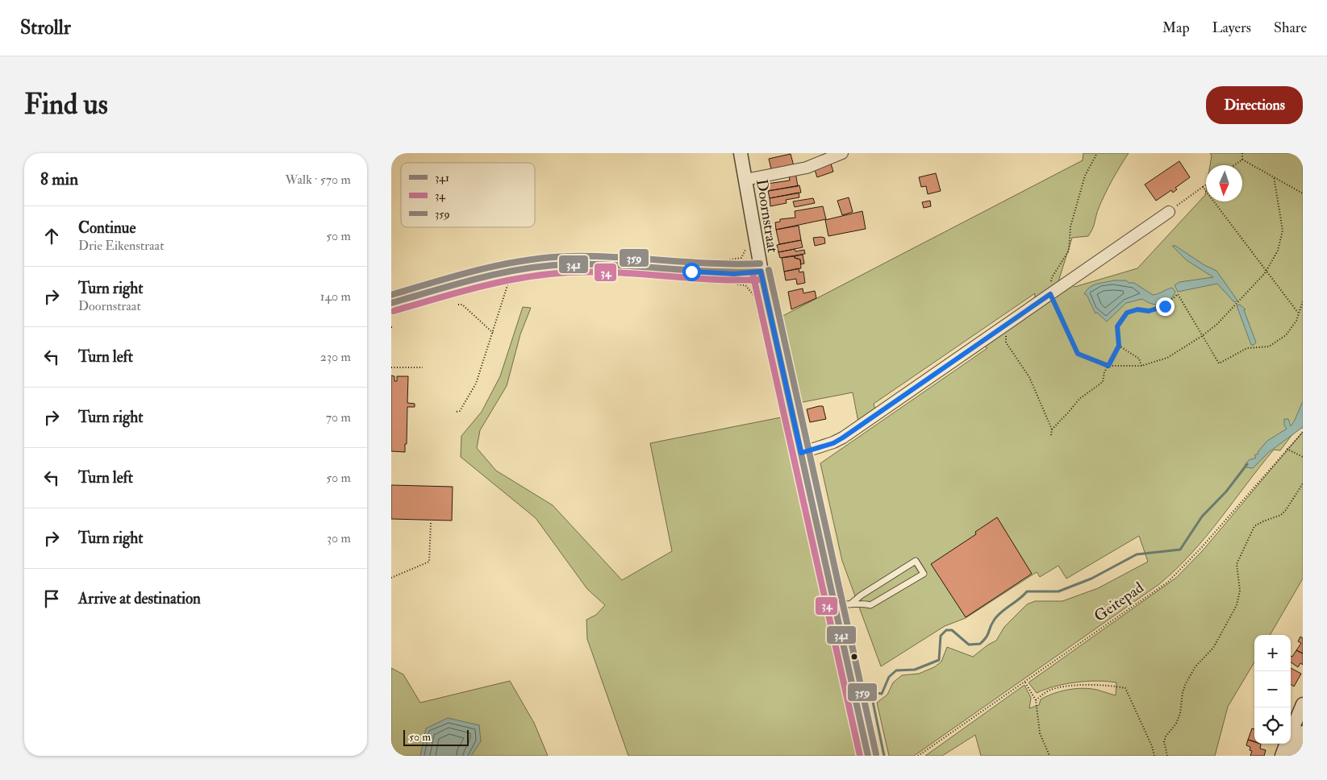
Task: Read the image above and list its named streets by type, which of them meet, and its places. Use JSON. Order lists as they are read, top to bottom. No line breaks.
{"streets":{"street":["Doornstraat"],"path":["Geitepad"]},"lines":["transit line 359","transit line 341","transit line 34"],"legend":["341","34","359"],"scale_bar":"50 m","north":"bottom","page":{"header":"Strollr","nav":["Map","Layers","Share"],"buttons":"Directions","title":"Find us","heading":["8 min","Walk · 570 m"],"list":[["Continue","Drie Eikenstraat","50 m"],["Turn right","Doornstraat","140 m"],["Turn left","230 m"],["Turn right","70 m"],["Turn left","50 m"],["Turn right","30 m"],"Arrive at destination"],"map_buttons":["+","−"],"scale":"50 m"}}
